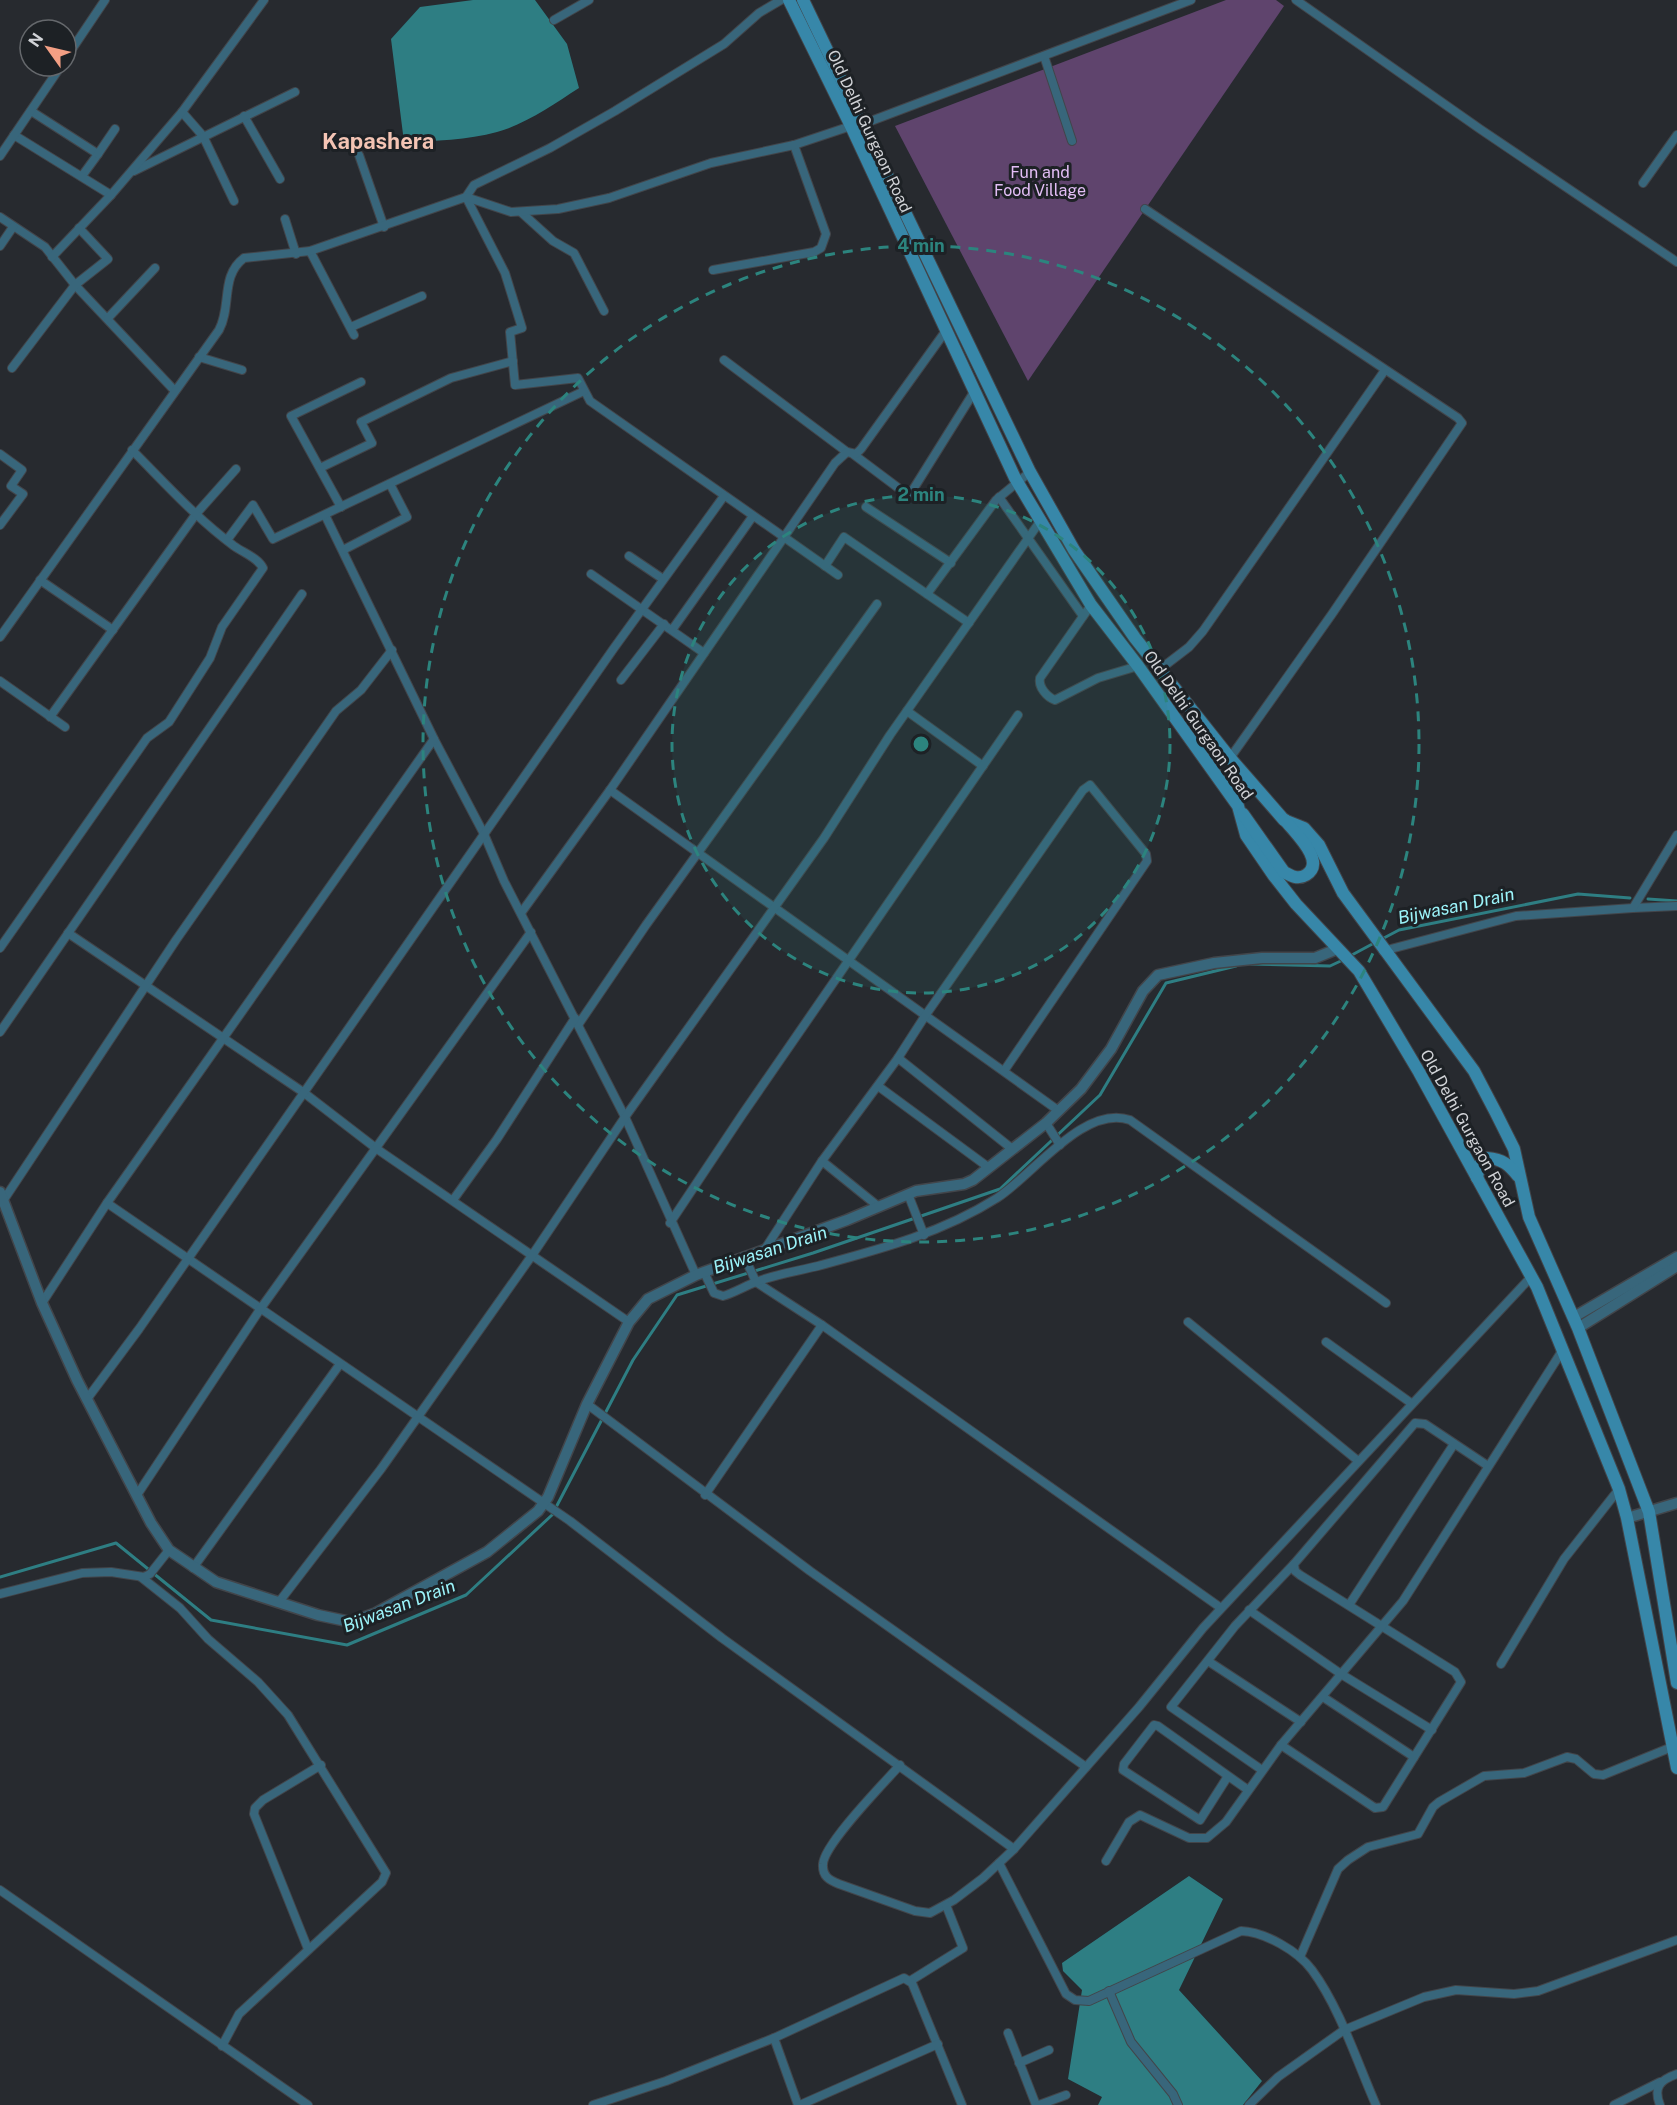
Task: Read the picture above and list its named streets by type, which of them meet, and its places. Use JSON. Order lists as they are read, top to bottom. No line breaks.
{"streets":{"main road":["Old Delhi Gurgaon Road"]},"districts":["Kapashera"],"water":["Bijwasan Drain"],"parks":["Fun and Food Village"],"north":"top left","rings":["4 min","2 min"]}
